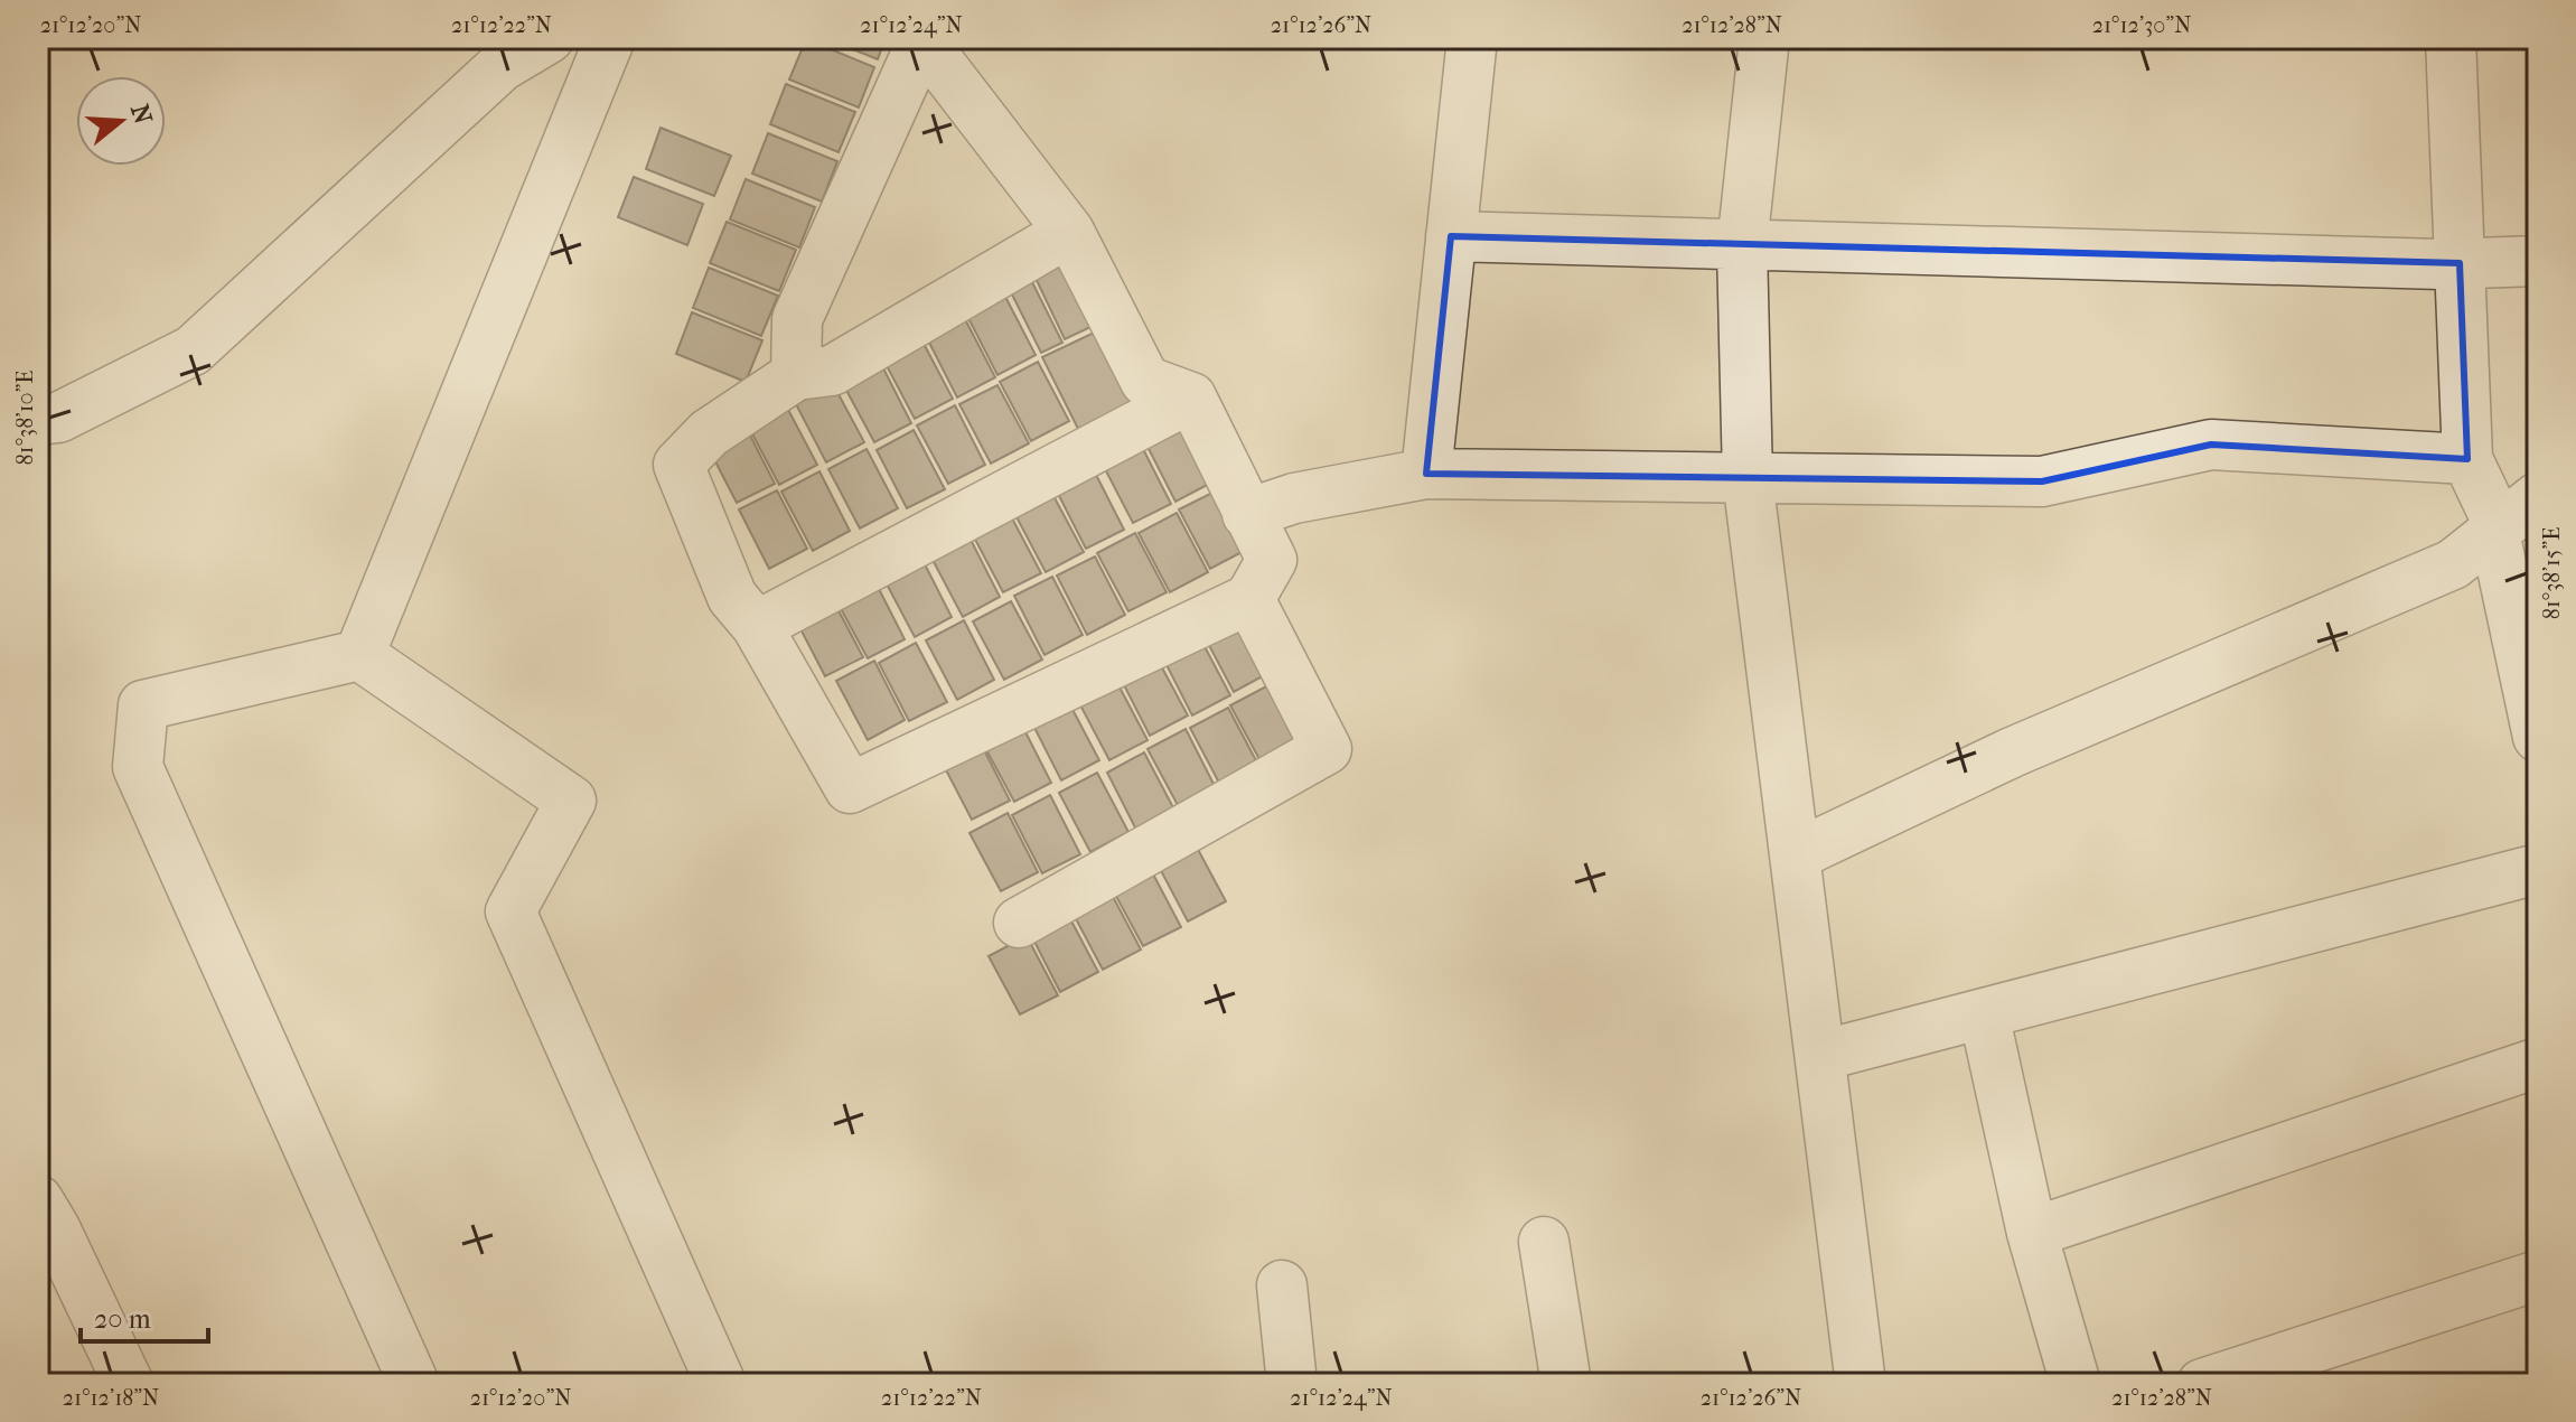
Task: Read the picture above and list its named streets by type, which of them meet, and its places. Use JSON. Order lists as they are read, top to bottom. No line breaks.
{"scale_bar":"20 m","north":"right","coordinates":["21°12'20\"N","21°12'22\"N","21°12'24\"N","21°12'26\"N","21°12'28\"N","21°12'30\"N","81°38'10\"E","81°38'15\"E","21°12'18\"N"]}
